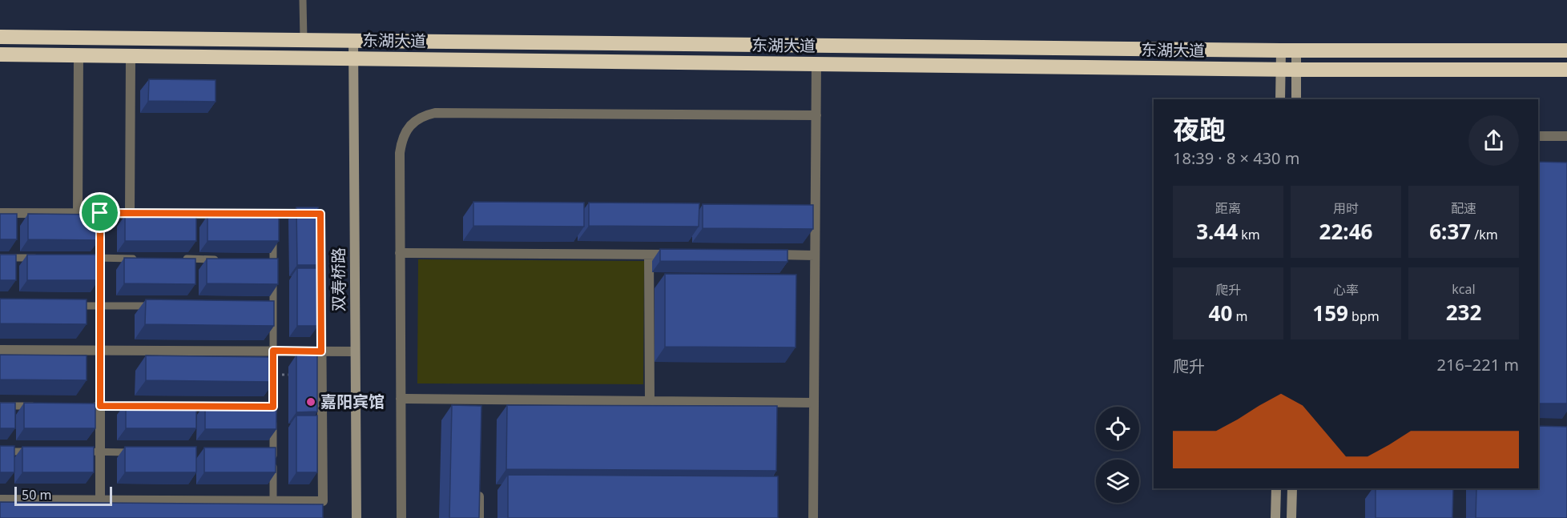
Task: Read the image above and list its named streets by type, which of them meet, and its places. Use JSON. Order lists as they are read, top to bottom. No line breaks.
{"streets":{"highway":["东湖大道"],"street":["双寿桥路"]},"crossings":[["东湖大道","双寿桥路"]],"places":["嘉阳宾馆"],"scale_bar":"50 m","page":{"heading":["夜跑","18:39 · 8 × 430 m"],"stats":[["距离","3.44 km"],["用时","22:46"],["配速","6:37 /km"],["爬升","40 m"],["心率","159 bpm"],["kcal","232"]],"chart":["爬升","216–221 m"],"scale":"50 m"}}
